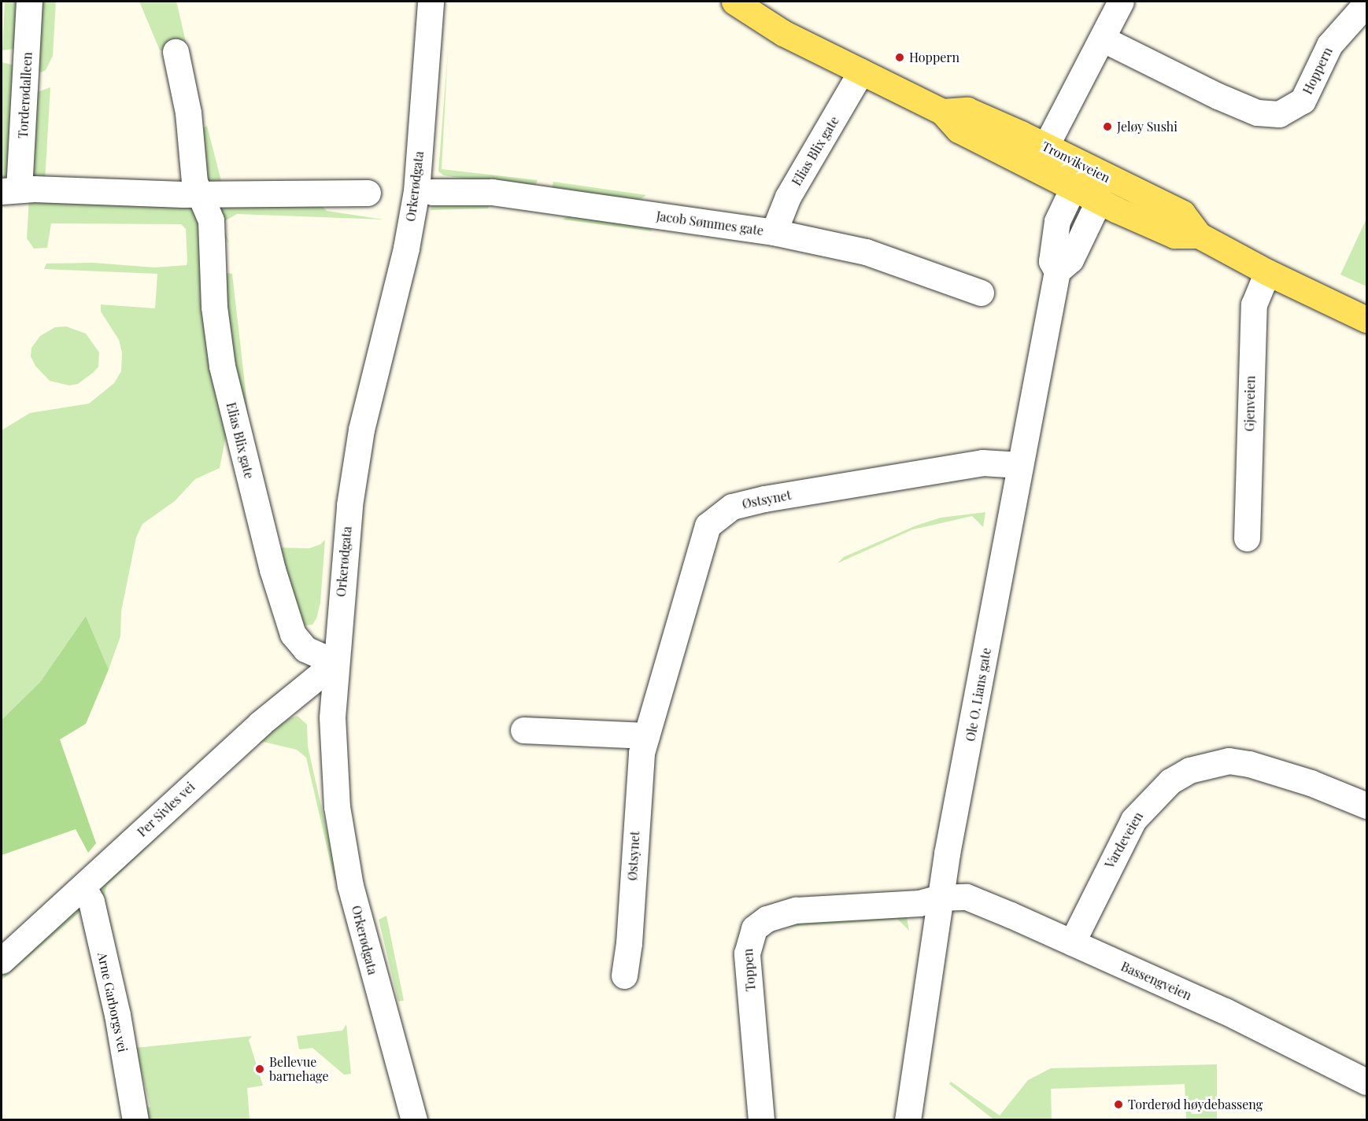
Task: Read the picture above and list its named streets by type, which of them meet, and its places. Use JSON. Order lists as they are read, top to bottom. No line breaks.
{"streets":{"main road":["Tronvikveien"],"street":["Hoppern","Torderødalleen","Elias Blix gate","Orkerødgata","Jacob Sømmes gate","Gjenveien","Østsynet","Ole O. Lians gate","Per Sivles vei","Vardeveien","Toppen","Bassengveien","Arne Garborgs vei"]},"crossings":[["Elias Blix gate","Tronvikveien"],["Elias Blix gate","Orkerødgata"],["Elias Blix gate","Jacob Sømmes gate"],["Elias Blix gate","Per Sivles vei"],["Tronvikveien","Gjenveien"],["Tronvikveien","Ole O. Lians gate"],["Orkerødgata","Per Sivles vei"],["Østsynet","Ole O. Lians gate"],["Ole O. Lians gate","Toppen"],["Ole O. Lians gate","Bassengveien"],["Per Sivles vei","Arne Garborgs vei"],["Vardeveien","Bassengveien"],["Toppen","Bassengveien"]],"places":["Hoppern","Jeløy Sushi","Bellevue barnehage","Torderød høydebasseng"]}
